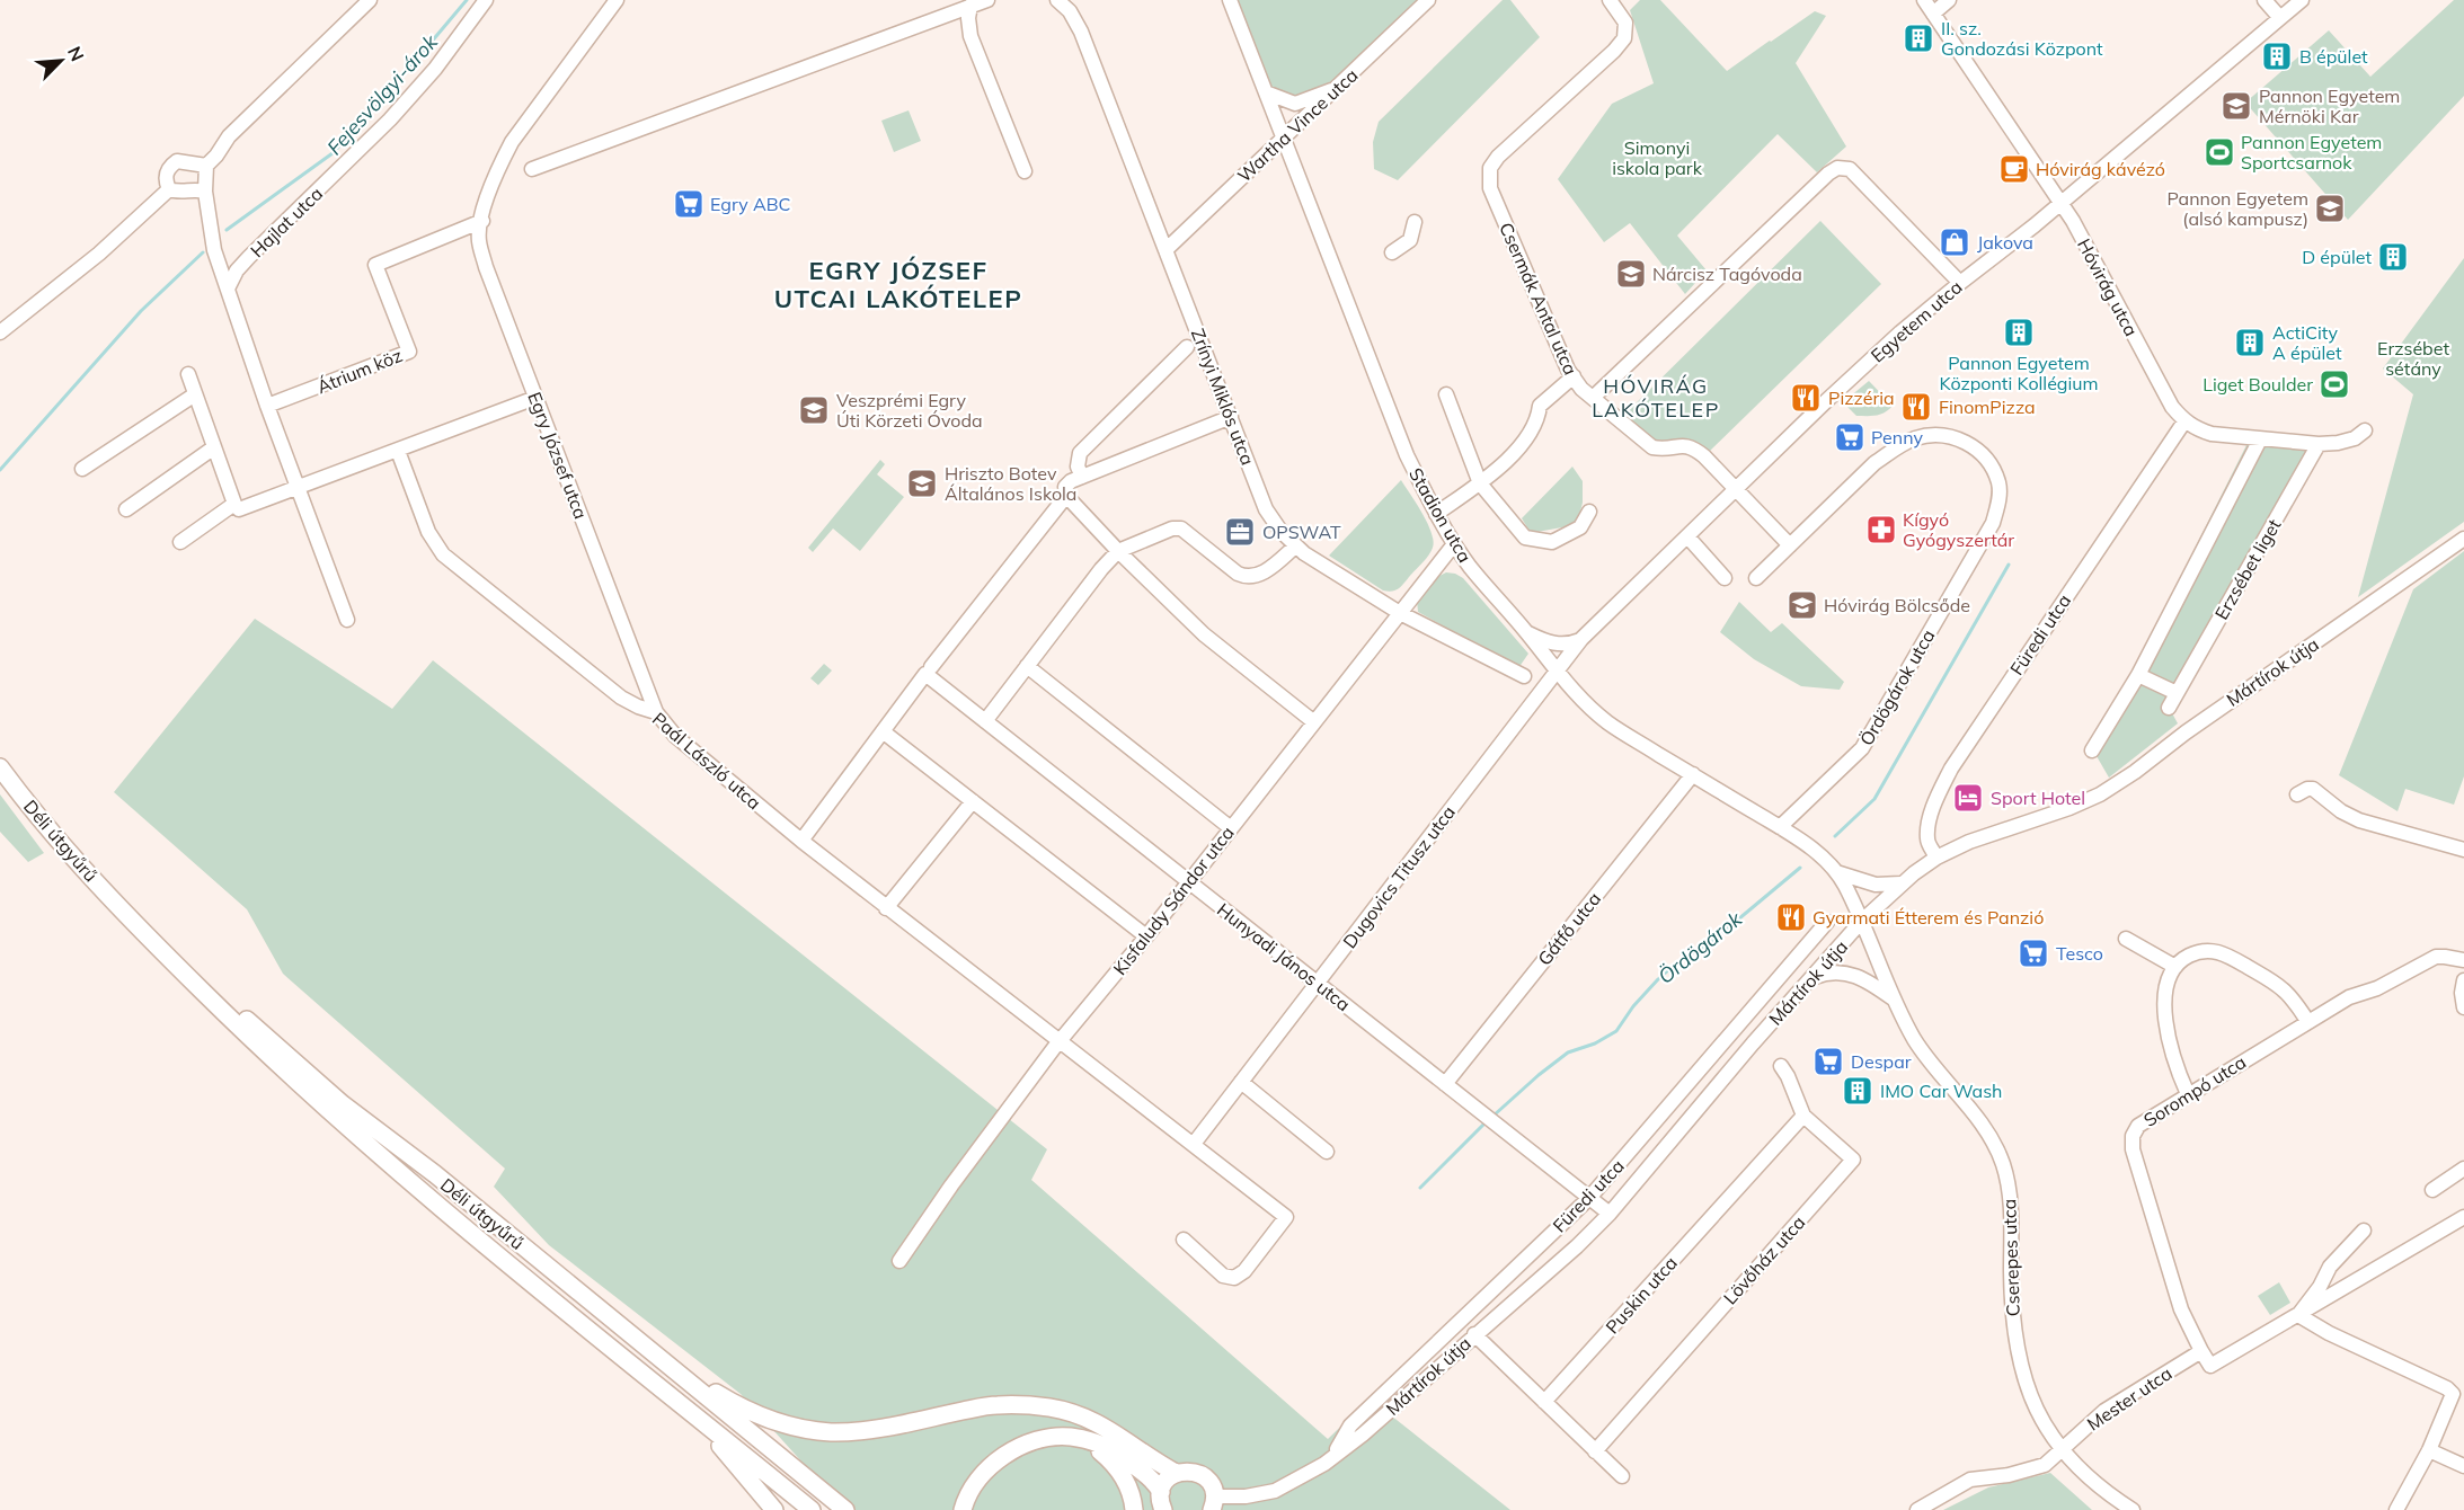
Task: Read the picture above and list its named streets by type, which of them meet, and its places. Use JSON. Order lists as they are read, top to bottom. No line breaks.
{"streets":{"main road":["Déli útgyűrű"],"street":["Wartha Vince utca","Hajlat utca","Hóvirág utca","Csermák Antal utca","Egyetem utca","Átrium köz","Zrínyi Miklós utca","Egry József utca","Stadion utca","Erzsébet liget","Füredi utca","Mártírok útja","Ördögárok utca","Paál László utca","Dugovics Titusz utca","Kisfaludy Sándor utca","Gátfő utca","Hunyadi János utca","Sorompó utca","Cserepes utca","Lövőház utca","Puskin utca","Mester utca"]},"crossings":[["Wartha Vince utca","Zrínyi Miklós utca"],["Wartha Vince utca","Stadion utca"],["Hóvirág utca","Egyetem utca"],["Hóvirág utca","Füredi utca"],["Csermák Antal utca","Egyetem utca"],["Csermák Antal utca","Ördögárok utca"],["Egyetem utca","Stadion utca"],["Egyetem utca","Dugovics Titusz utca"],["Átrium köz","Egry József utca"],["Zrínyi Miklós utca","Kisfaludy Sándor utca"],["Egry József utca","Paál László utca"],["Stadion utca","Mártírok útja"],["Stadion utca","Ördögárok utca"],["Stadion utca","Dugovics Titusz utca"],["Stadion utca","Kisfaludy Sándor utca"],["Stadion utca","Gátfő utca"],["Stadion utca","Cserepes utca"],["Füredi utca","Mártírok útja"],["Füredi utca","Hunyadi János utca"],["Mártírok útja","Hunyadi János utca"],["Mártírok útja","Cserepes utca"],["Paál László utca","Kisfaludy Sándor utca"],["Dugovics Titusz utca","Hunyadi János utca"],["Kisfaludy Sándor utca","Hunyadi János utca"],["Gátfő utca","Hunyadi János utca"],["Sorompó utca","Mester utca"],["Cserepes utca","Mester utca"],["Lövőház utca","Puskin utca"]],"districts":["EGRY JÓZSEF UTCAI LAKÓTELEP","HÓVIRÁG LAKÓTELEP"],"water":["Fejesvölgyi-árok","Ördögárok"],"parks":["Simonyi iskola park","Erzsébet sétány"],"places":{"building":["II. sz. Gondozási Központ","B épület","D épület","Pannon Egyetem Központi Kollégium","ActiCity A épület","IMO Car Wash"],"school or university":["Pannon Egyetem Mérnöki Kar","Pannon Egyetem (alsó kampusz)","Nárcisz Tagóvoda","Veszprémi Egry Úti Körzeti Óvoda","Hriszto Botev Általános Iskola","Hóvirág Bölcsőde"],"sports":["Pannon Egyetem Sportcsarnok","Liget Boulder"],"cafe":["Hóvirág kávézó"],"supermarket":["Egry ABC","Penny","Tesco","Despar"],"shop":["Jakova"],"restaurant":["Pizzéria","FinomPizza","Gyarmati Étterem és Panzió"],"pharmacy":["Kígyó Gyógyszertár"],"office":["OPSWAT"],"hotel":["Sport Hotel"]},"north":"top right"}
